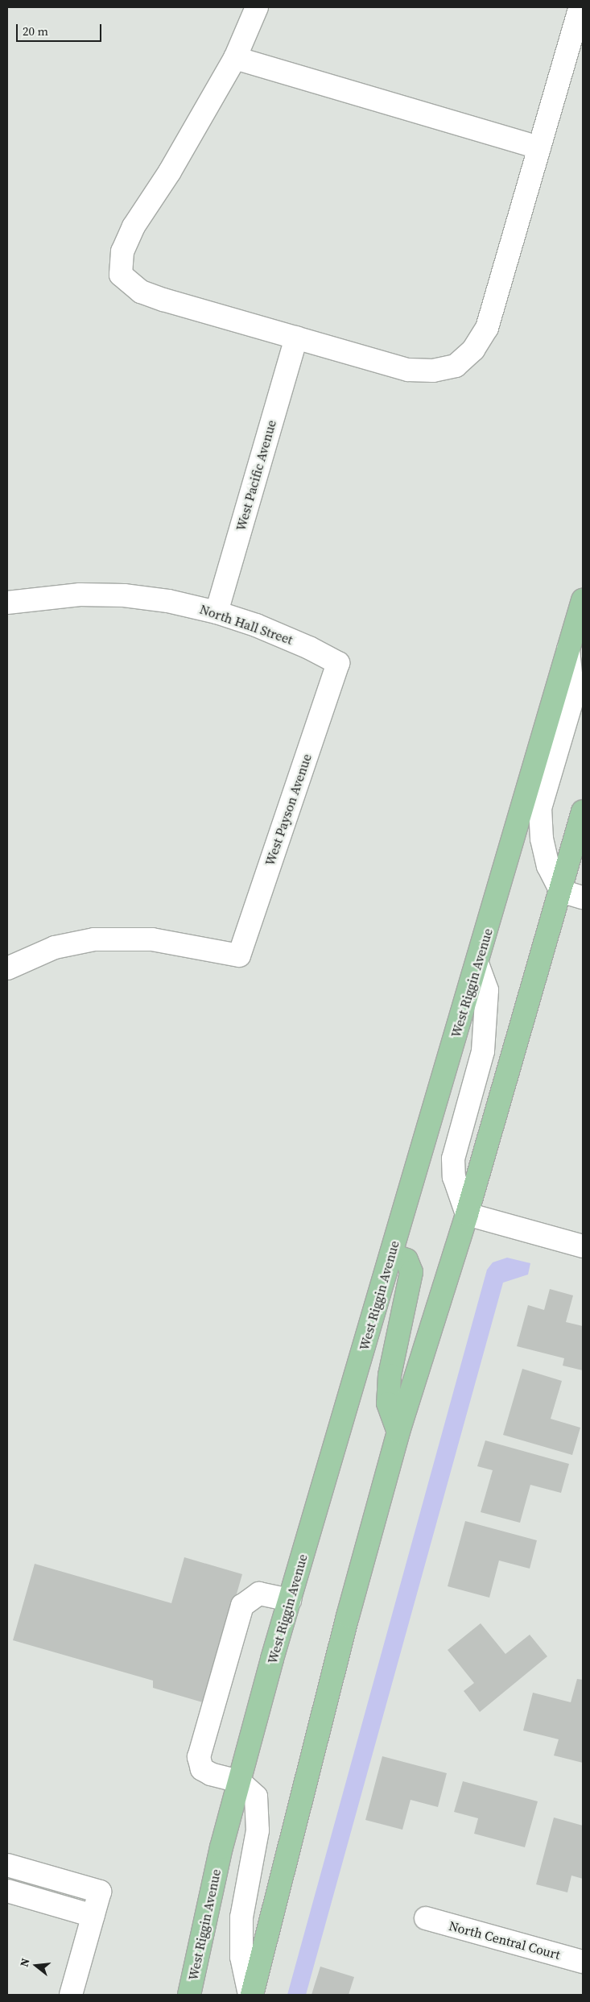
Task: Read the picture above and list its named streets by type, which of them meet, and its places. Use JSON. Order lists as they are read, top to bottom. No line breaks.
{"streets":{"main road":["West Riggin Avenue"],"street":["West Pacific Avenue","North Hall Street","West Payson Avenue","North Central Court"]},"crossings":[["West Pacific Avenue","North Hall Street"],["North Hall Street","West Payson Avenue"]],"scale_bar":"20 m","north":"left"}
